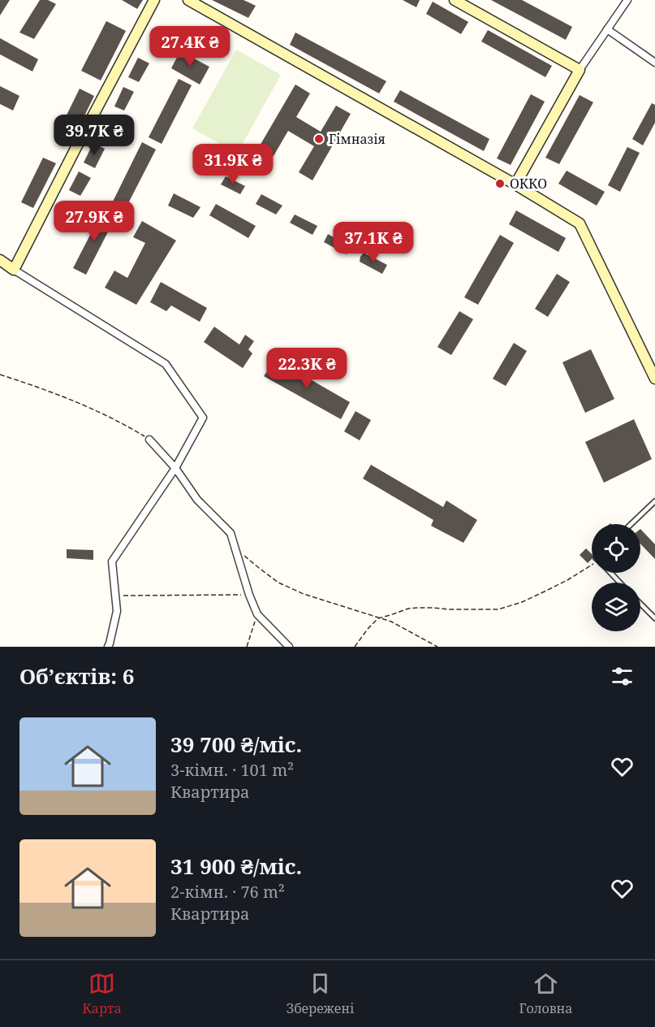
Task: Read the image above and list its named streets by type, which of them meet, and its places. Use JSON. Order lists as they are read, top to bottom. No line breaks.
{"places":["Гімназія","ОККО"],"page":{"price":["27.4K ₴","39.7K ₴","31.9K ₴","27.9K ₴","37.1K ₴","22.3K ₴"],"heading":"Об’єктів: 6","list":[{"name":"39 700 ₴/міс.","note":"3-кімн. · 101 m² · Квартира"},{"name":"31 900 ₴/міс.","note":"2-кімн. · 76 m² · Квартира"}],"tabs":["Карта","Збережені","Головна"]}}
